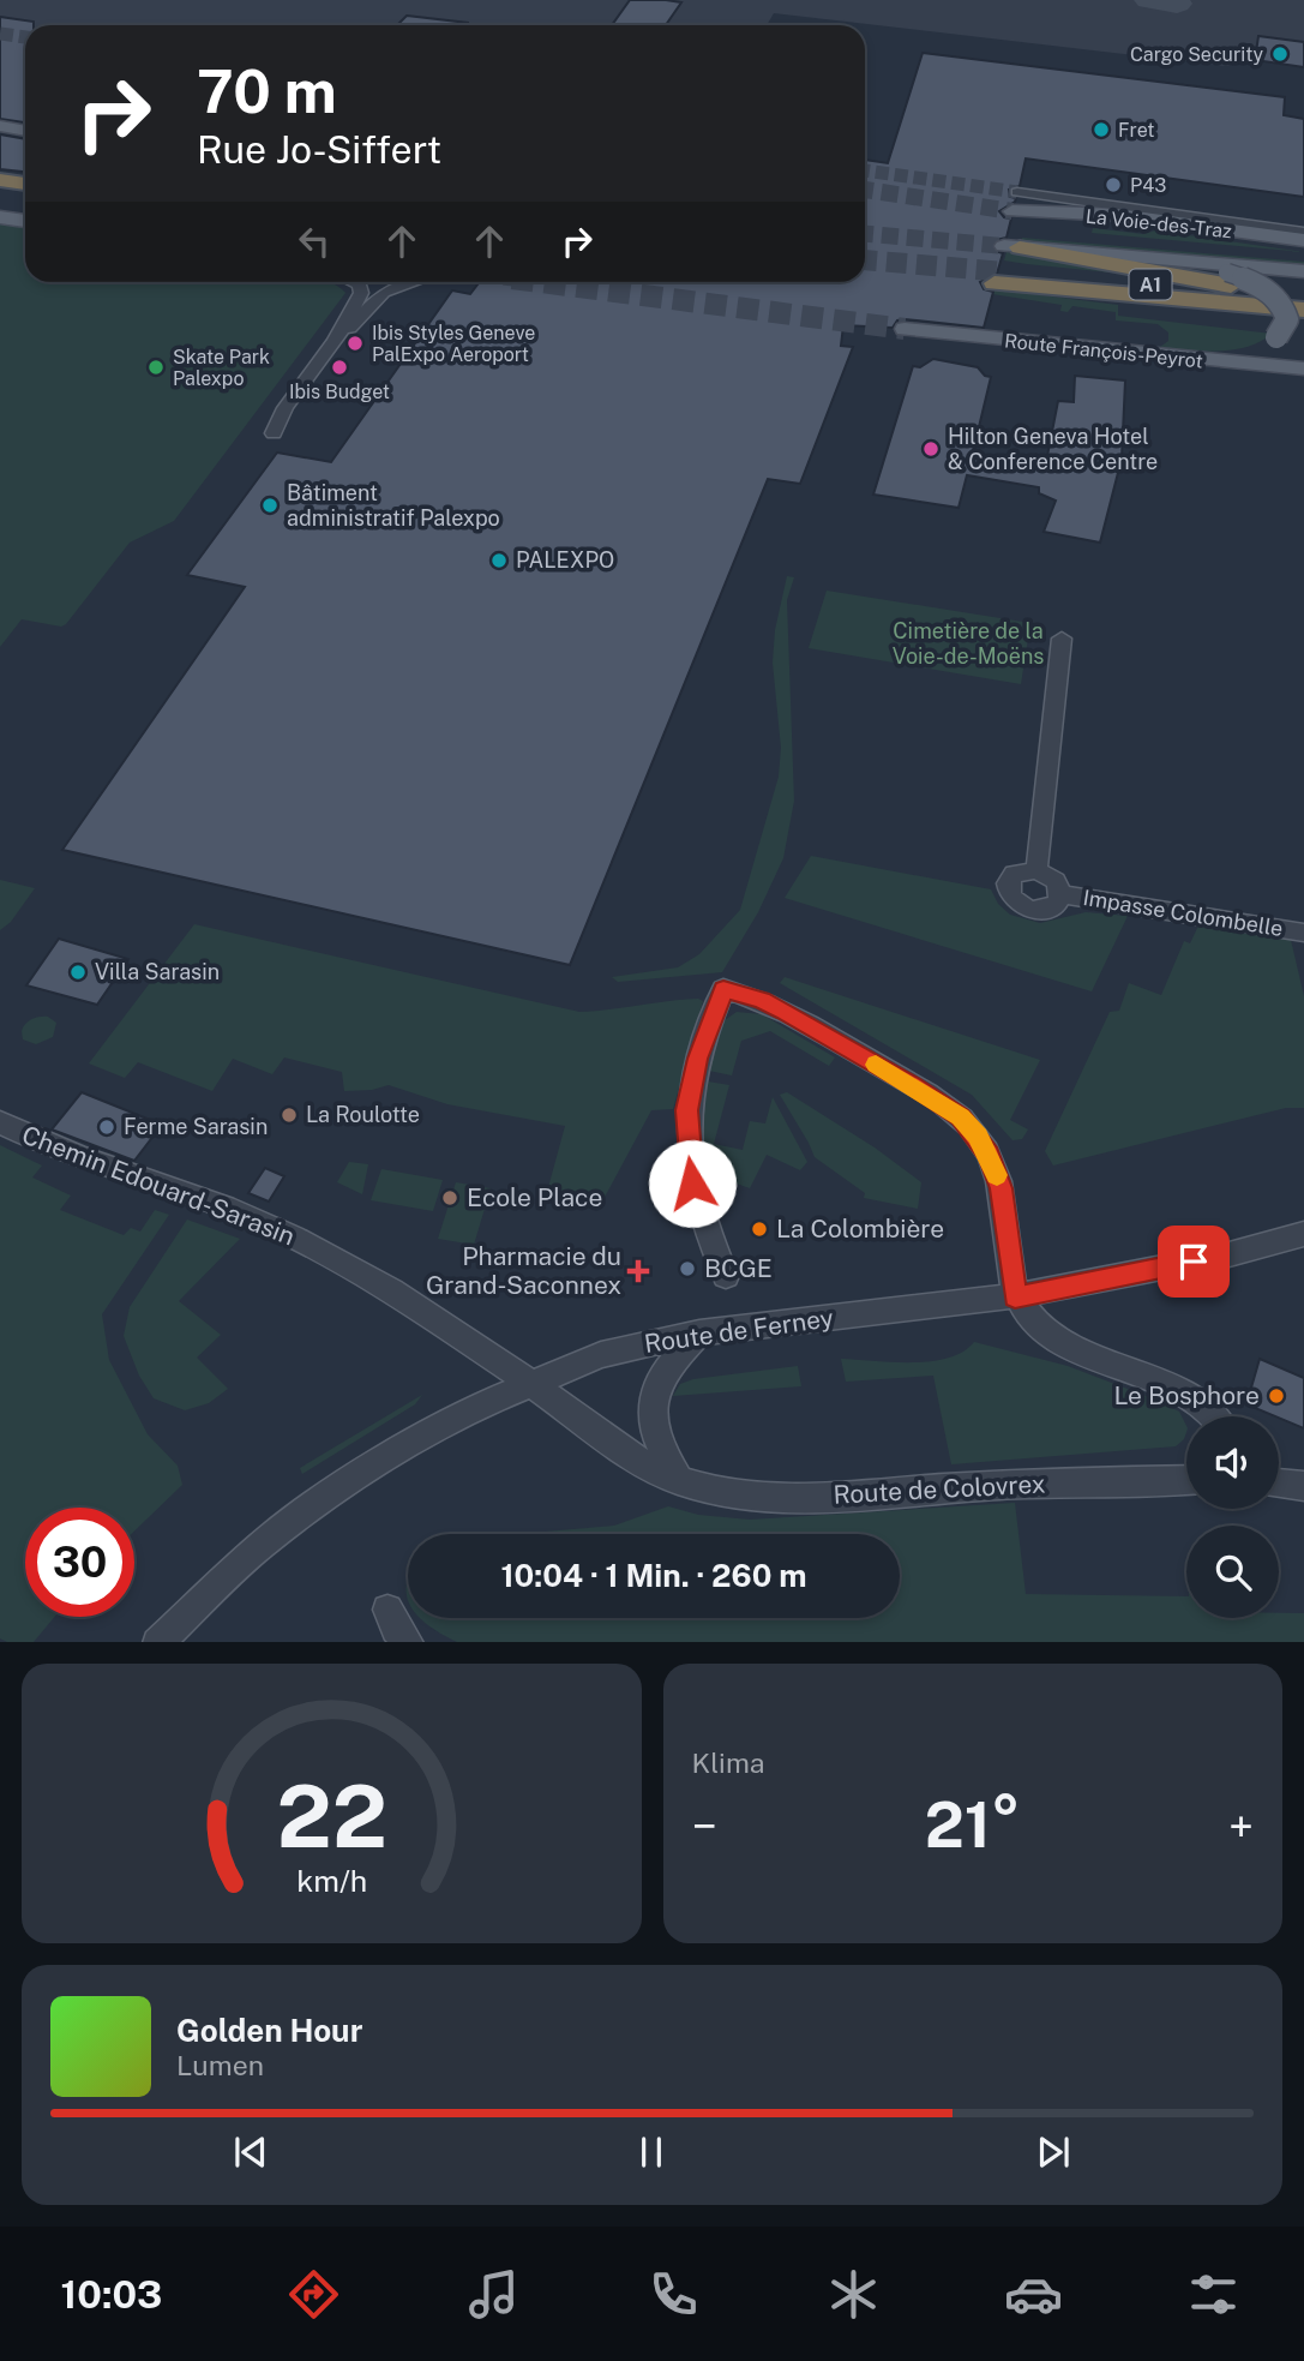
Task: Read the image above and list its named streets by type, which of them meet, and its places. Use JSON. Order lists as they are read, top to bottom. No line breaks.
{"streets":{"highway":["A1"],"main road":["La Voie-des-Traz","Route François-Peyrot"],"street":["Impasse Colombelle","Chemin Edouard-Sarasin","Route de Ferney","Route de Colovrex"]},"crossings":[["Chemin Edouard-Sarasin","Route de Ferney"],["Chemin Edouard-Sarasin","Route de Colovrex"],["Route de Ferney","Route de Colovrex"]],"parks":["Cimetière de la Voie-de-Moëns"],"places":{"other":["Cargo Security","Fret","P43","Ibis Styles Geneve PalExpo Aeroport","Skate Park Palexpo","Ibis Budget","Hilton Geneva Hotel & Conference Centre","Bâtiment administratif Palexpo","PALEXPO","Villa Sarasin","La Roulotte","Ferme Sarasin","Ecole Place","La Colombière","BCGE","Le Bosphore"],"health":["Pharmacie du Grand-Saconnex"]},"page":{"turn":["70 m","Rue Jo-Siffert"],"limit":"30","trip":"10:04 · 1 Min. · 260 m","tile":"Klima","heat":["−","21°","+"],"song":["Golden Hour","Lumen"],"tabs":"10:03","gauge":["22","km/h"]}}
